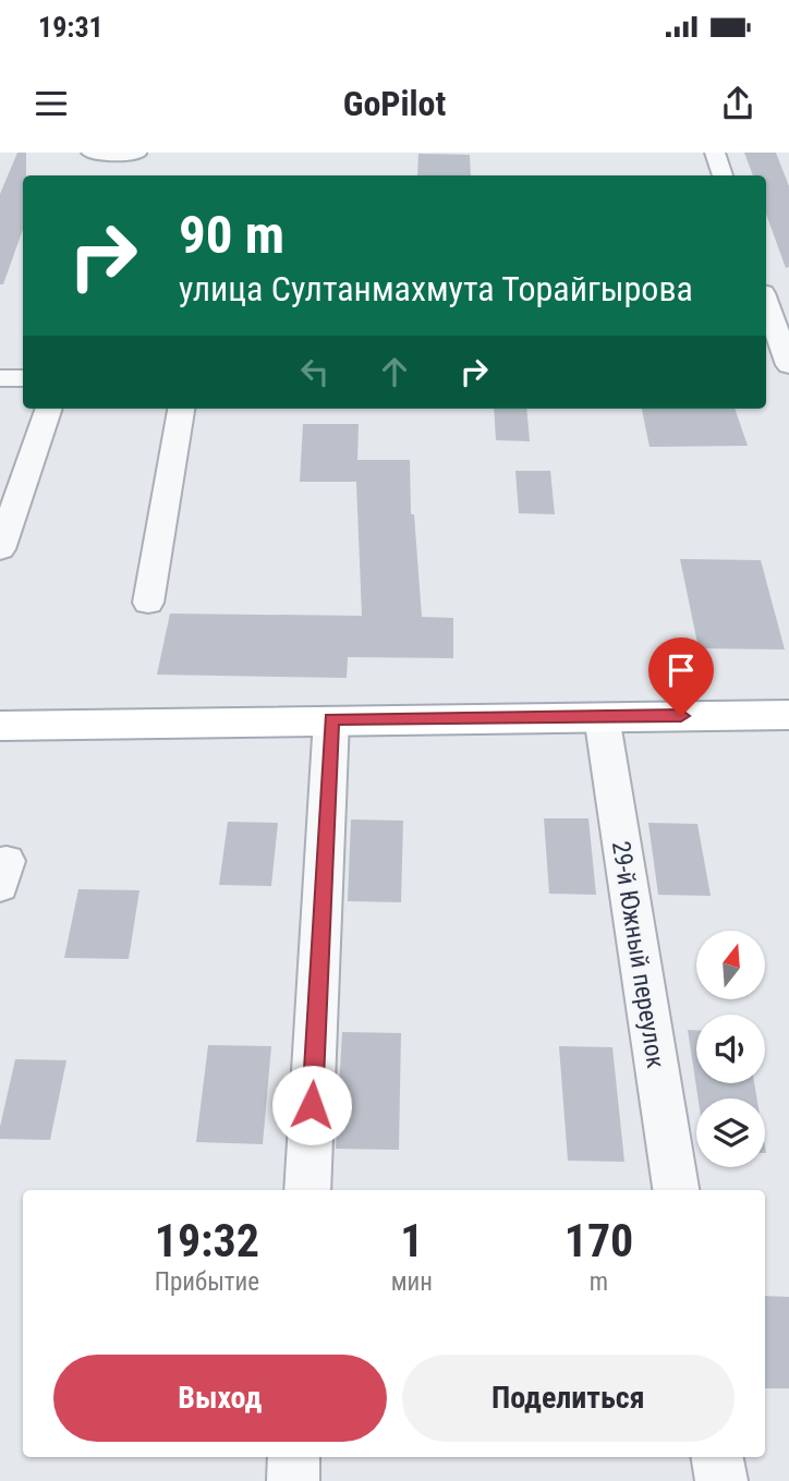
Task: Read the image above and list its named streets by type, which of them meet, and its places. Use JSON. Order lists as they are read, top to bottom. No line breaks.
{"streets":{"street":["29-й Южный переулок"]},"north":"top","page":{"status":"19:31","header":"GoPilot","turn":["90 m","улица Султанмахмута Торайгырова"],"eta":["19:32","Прибытие","1","мин","170","m"],"buttons":["Выход","Поделиться"]}}
